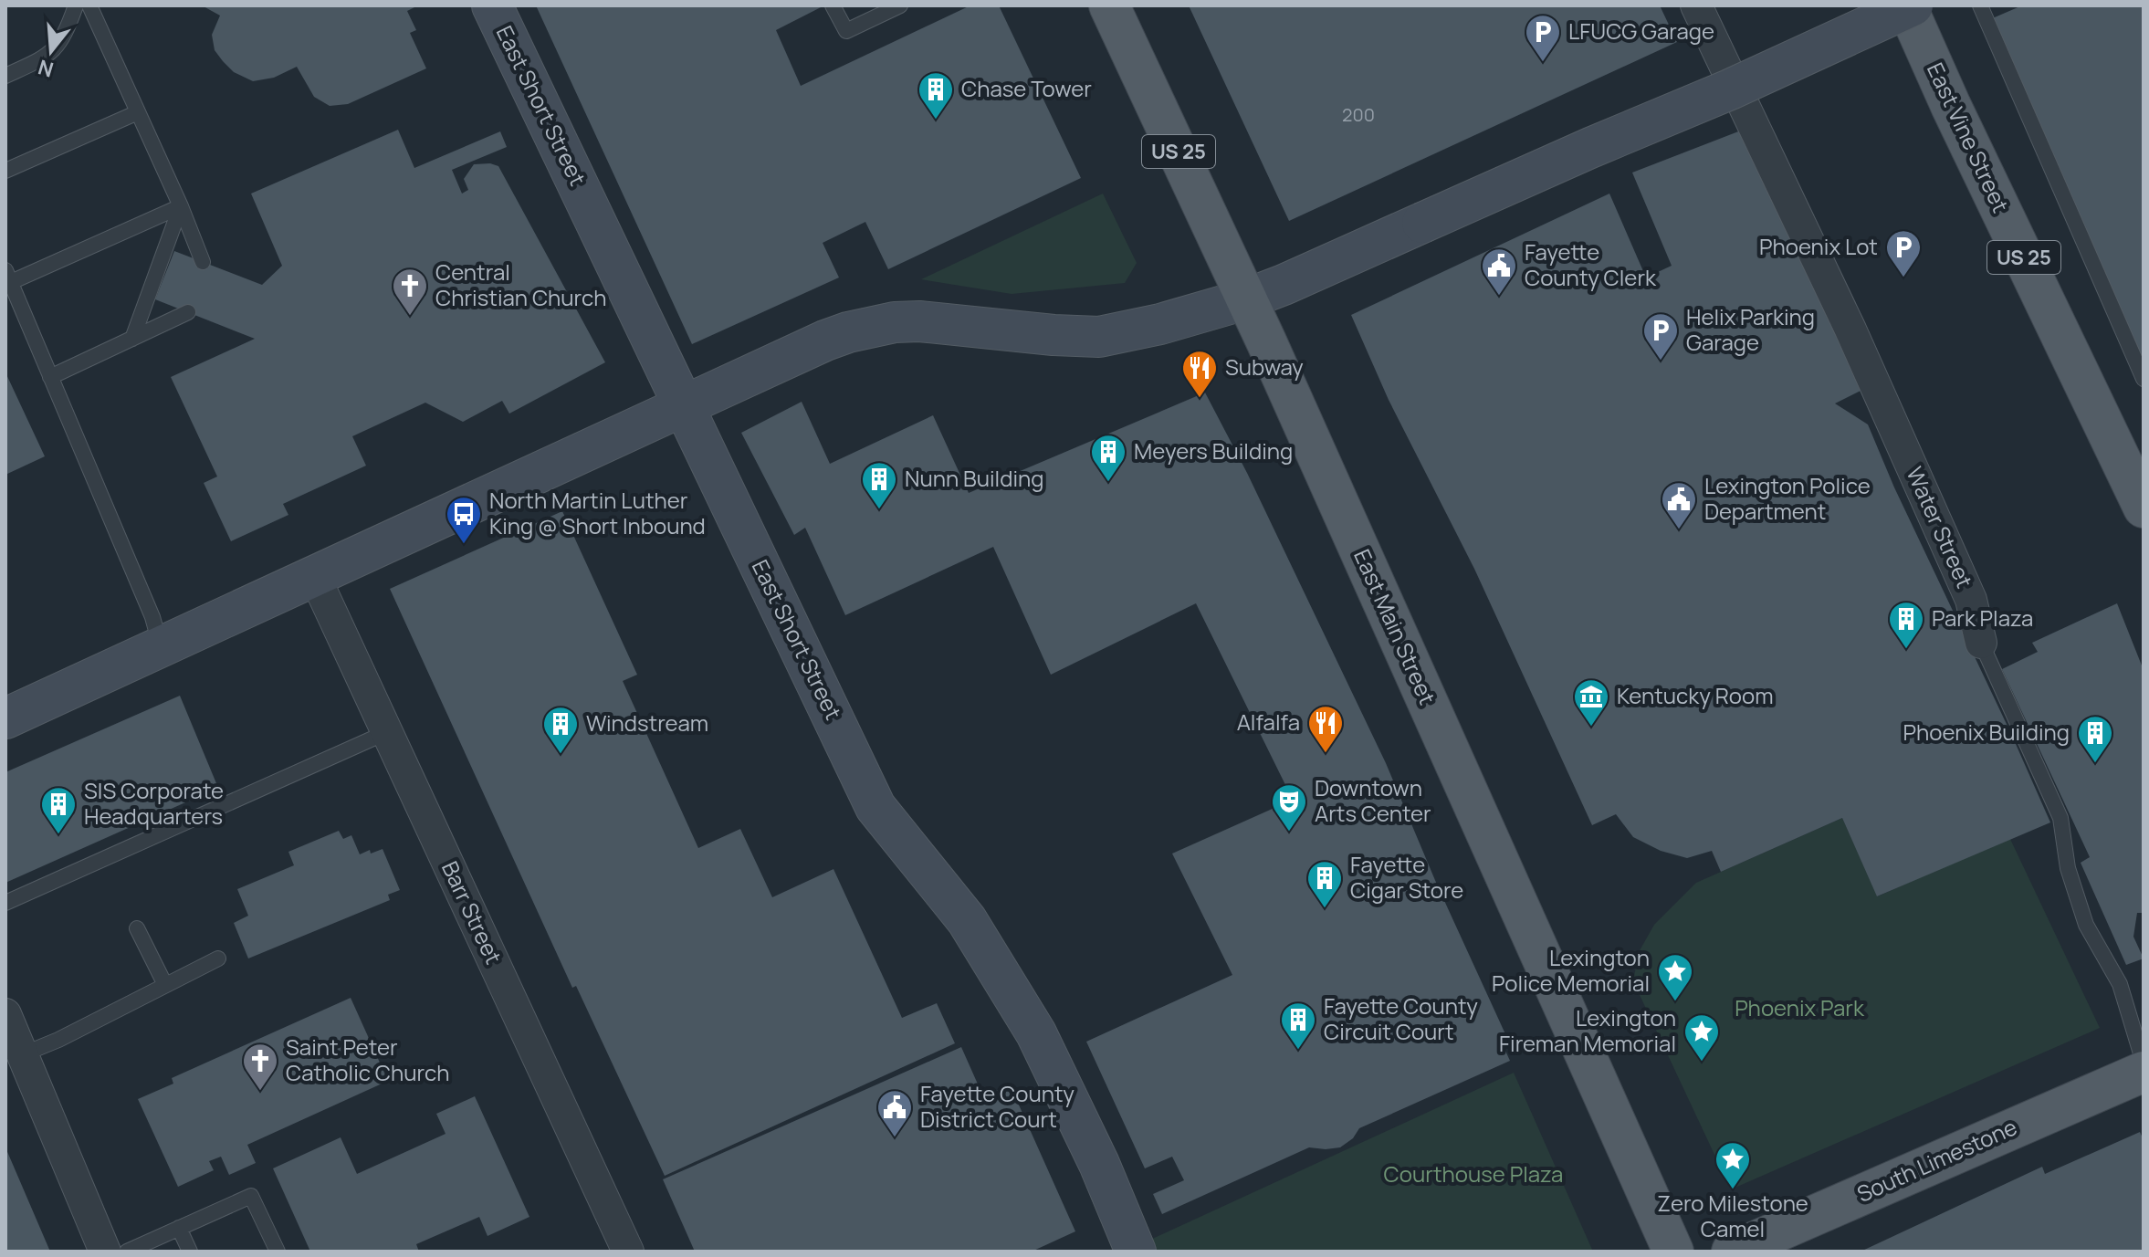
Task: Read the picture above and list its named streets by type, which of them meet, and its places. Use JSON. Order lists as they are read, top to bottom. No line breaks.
{"streets":{"main road":["East Vine Street","US 25","East Main Street","South Limestone"],"street":["East Short Street","Water Street","Barr Street"]},"parks":["Phoenix Park","Courthouse Plaza"],"places":{"parking":["LFUCG Garage","Phoenix Lot","Helix Parking Garage"],"building":["Chase Tower","Meyers Building","Nunn Building","Park Plaza","Windstream","Phoenix Building","SIS Corporate Headquarters","Fayette Cigar Store","Fayette County Circuit Court"],"public building":["Fayette County Clerk","Lexington Police Department","Fayette County District Court"],"church":["Central Christian Church","Saint Peter Catholic Church"],"restaurant":["Subway","Alfalfa"],"bus stop":["North Martin Luther King @ Short Inbound"],"museum":["Kentucky Room"],"theatre":["Downtown Arts Center"],"place":["Lexington Police Memorial","Lexington Fireman Memorial","Zero Milestone Camel"]},"house_numbers":["200"],"north":"bottom"}
